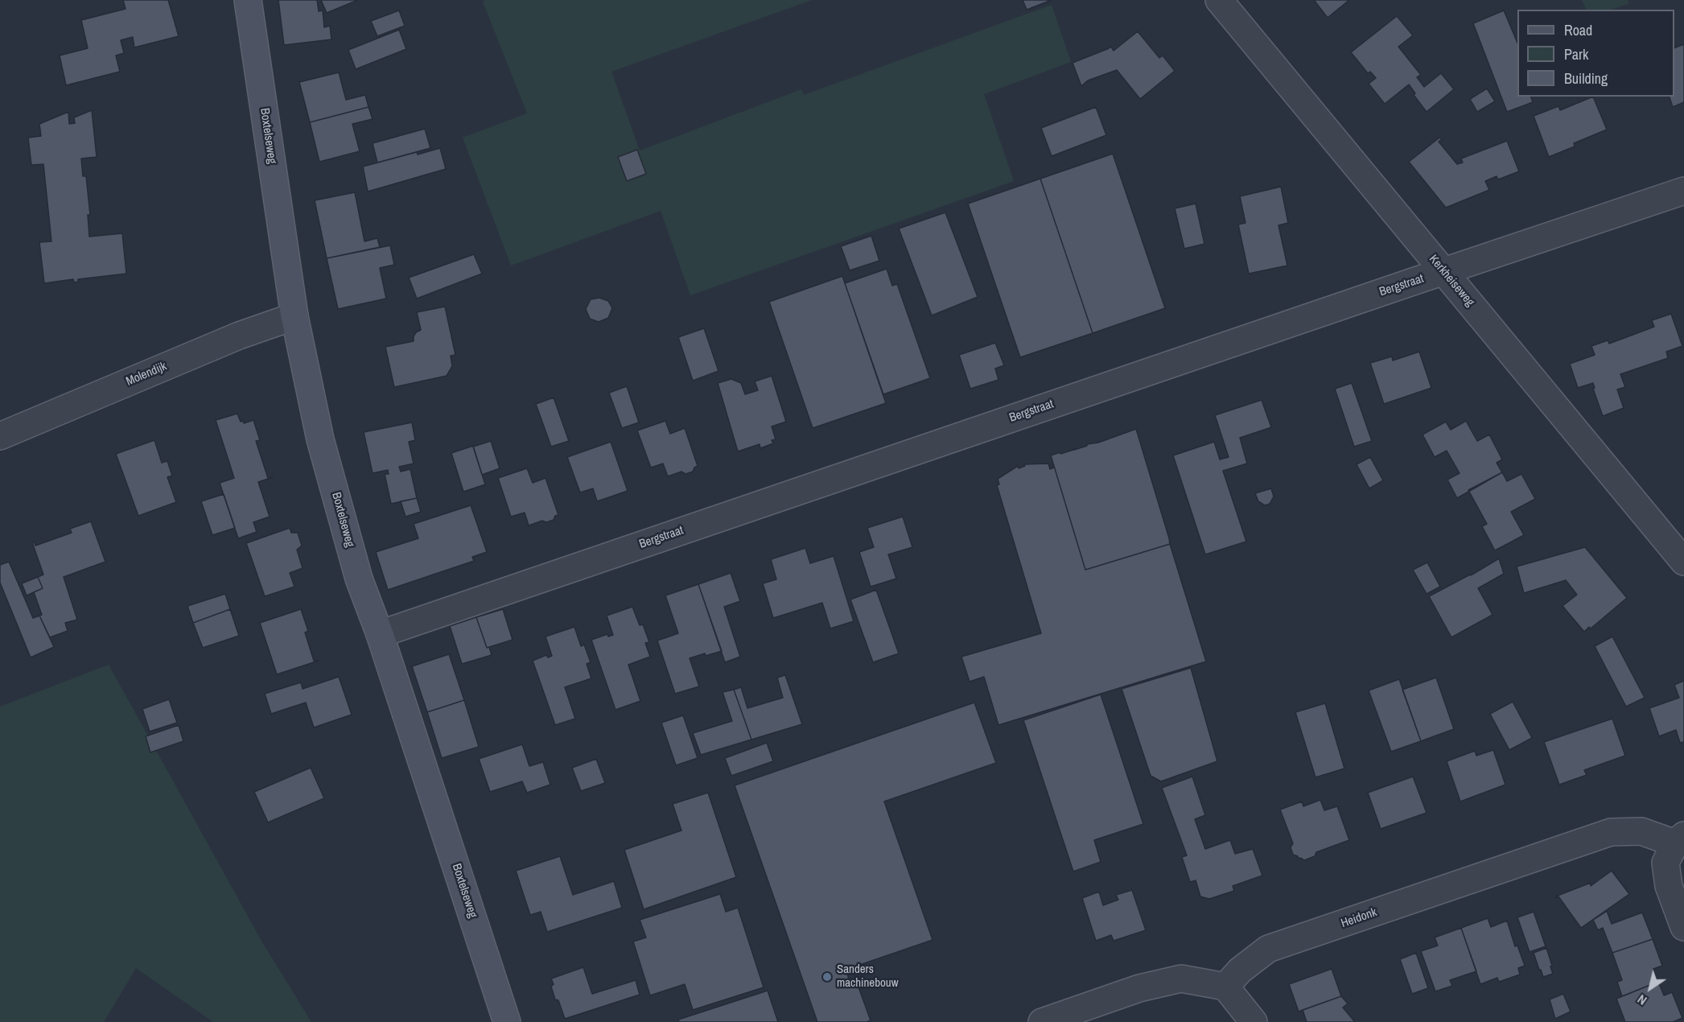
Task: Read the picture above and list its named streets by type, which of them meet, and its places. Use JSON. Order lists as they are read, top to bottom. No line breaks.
{"streets":{"street":["Boxtelseweg","Kerkheiseweg","Bergstraat","Molendijk","Heidonk"]},"crossings":[["Boxtelseweg","Bergstraat"],["Boxtelseweg","Molendijk"],["Kerkheiseweg","Bergstraat"]],"places":["Sanders machinebouw"],"legend":["Road","Park","Building"],"north":"bottom left"}
